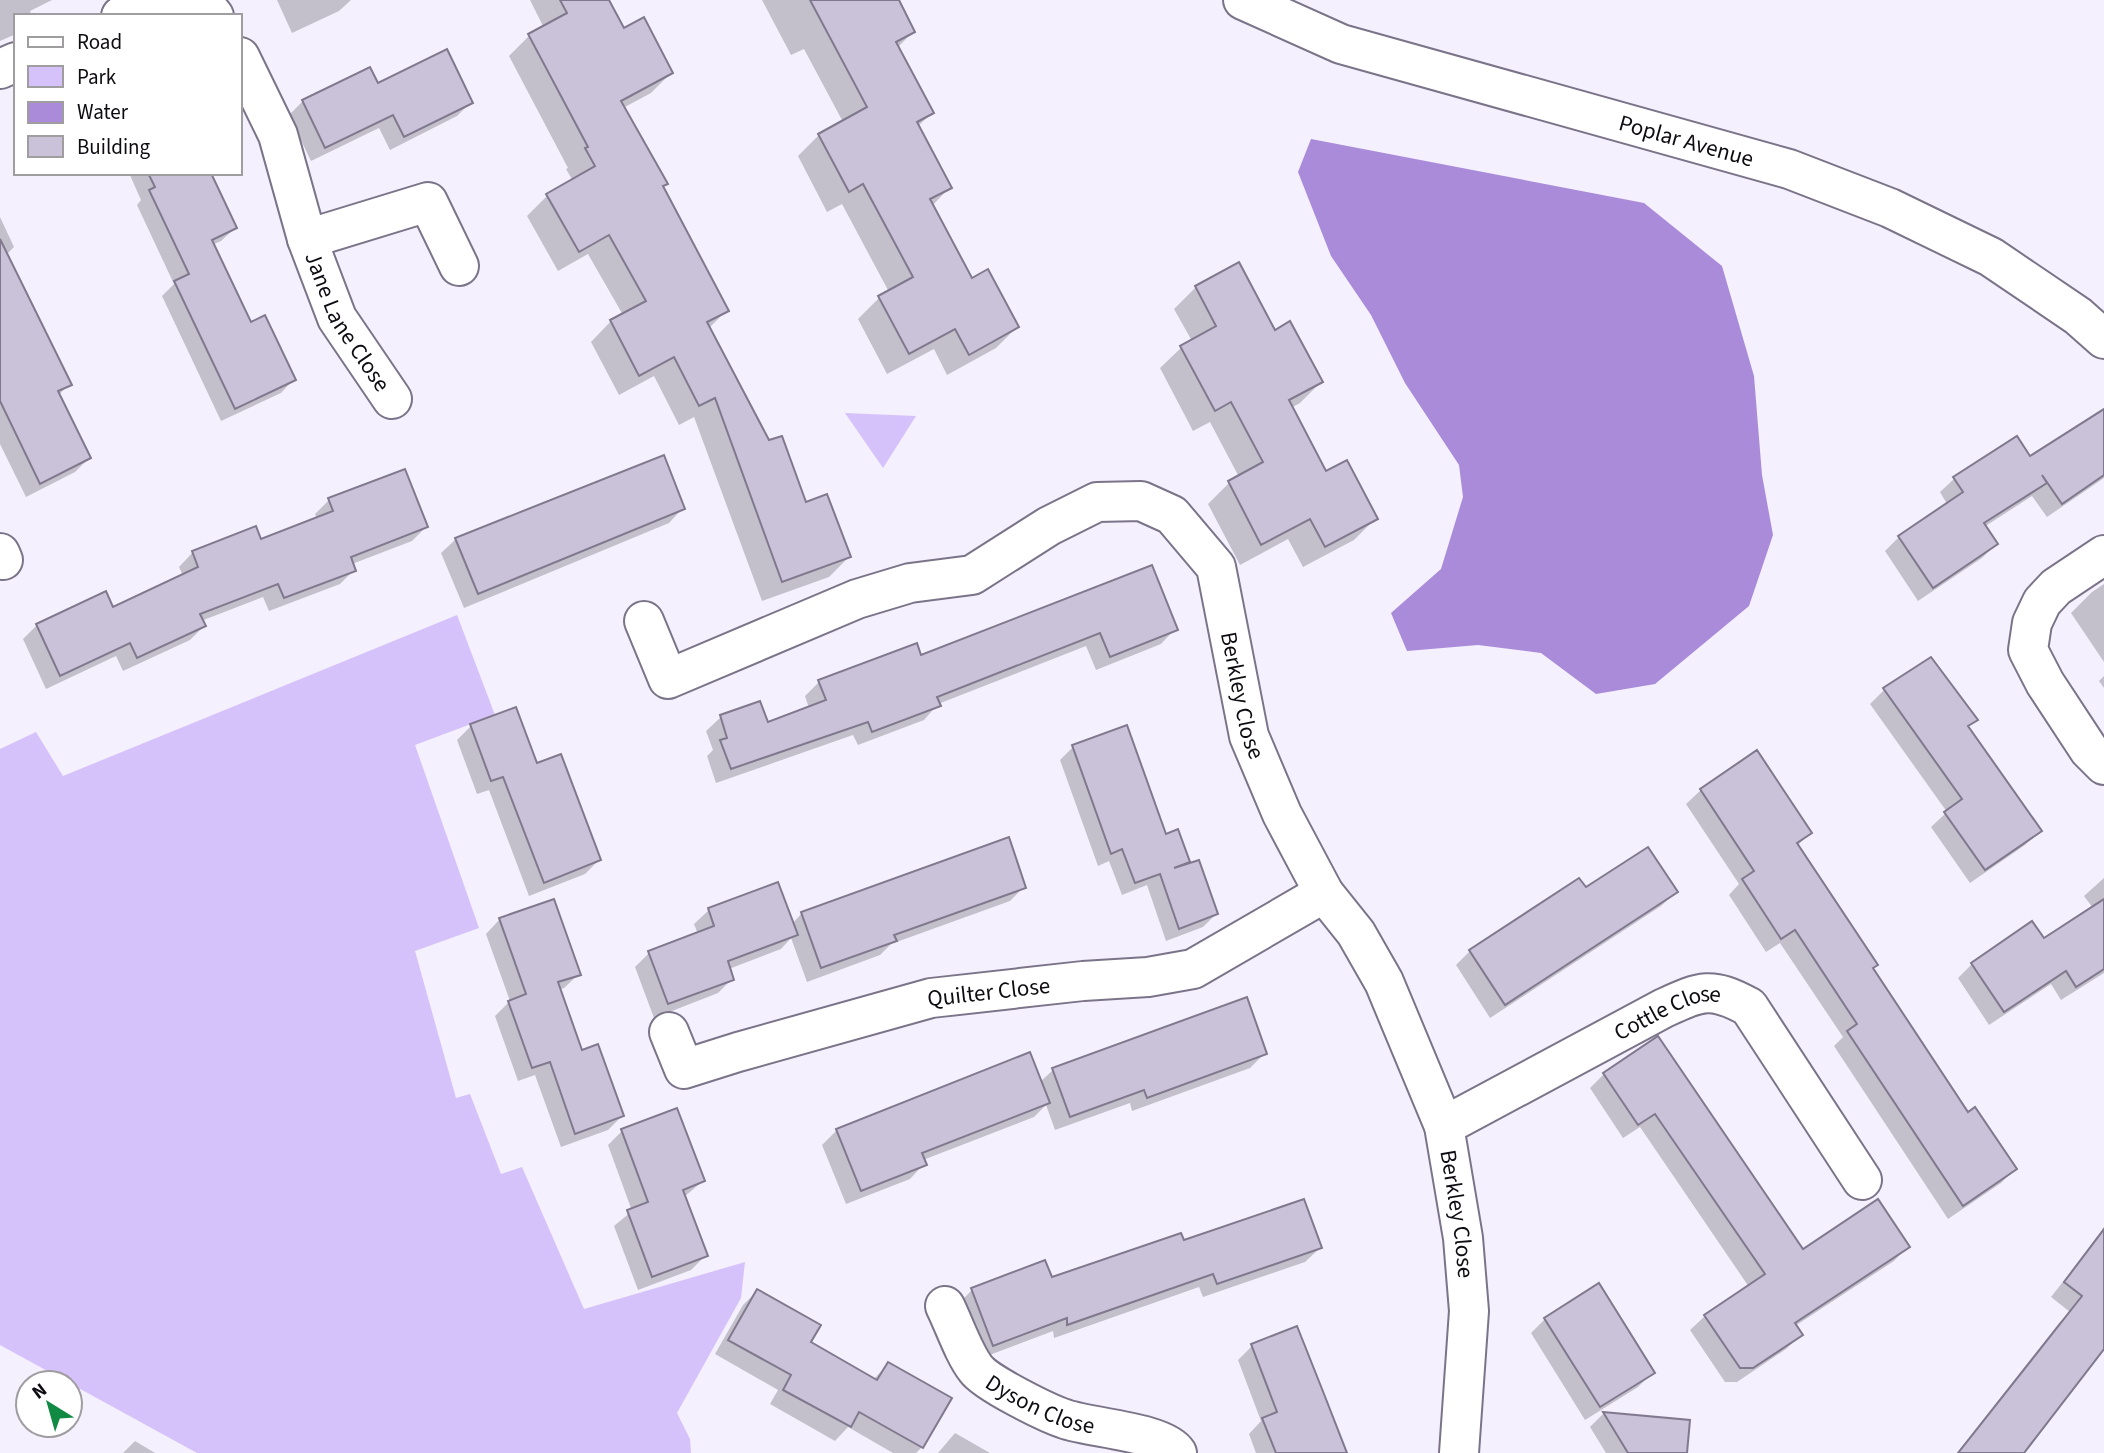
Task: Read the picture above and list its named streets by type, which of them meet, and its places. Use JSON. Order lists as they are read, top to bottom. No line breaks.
{"streets":{"street":["Poplar Avenue","Jane Lane Close","Berkley Close","Quilter Close","Cottle Close","Dyson Close"]},"crossings":[["Berkley Close","Quilter Close"],["Berkley Close","Cottle Close"]],"legend":["Road","Park","Water","Building"],"north":"top left"}
